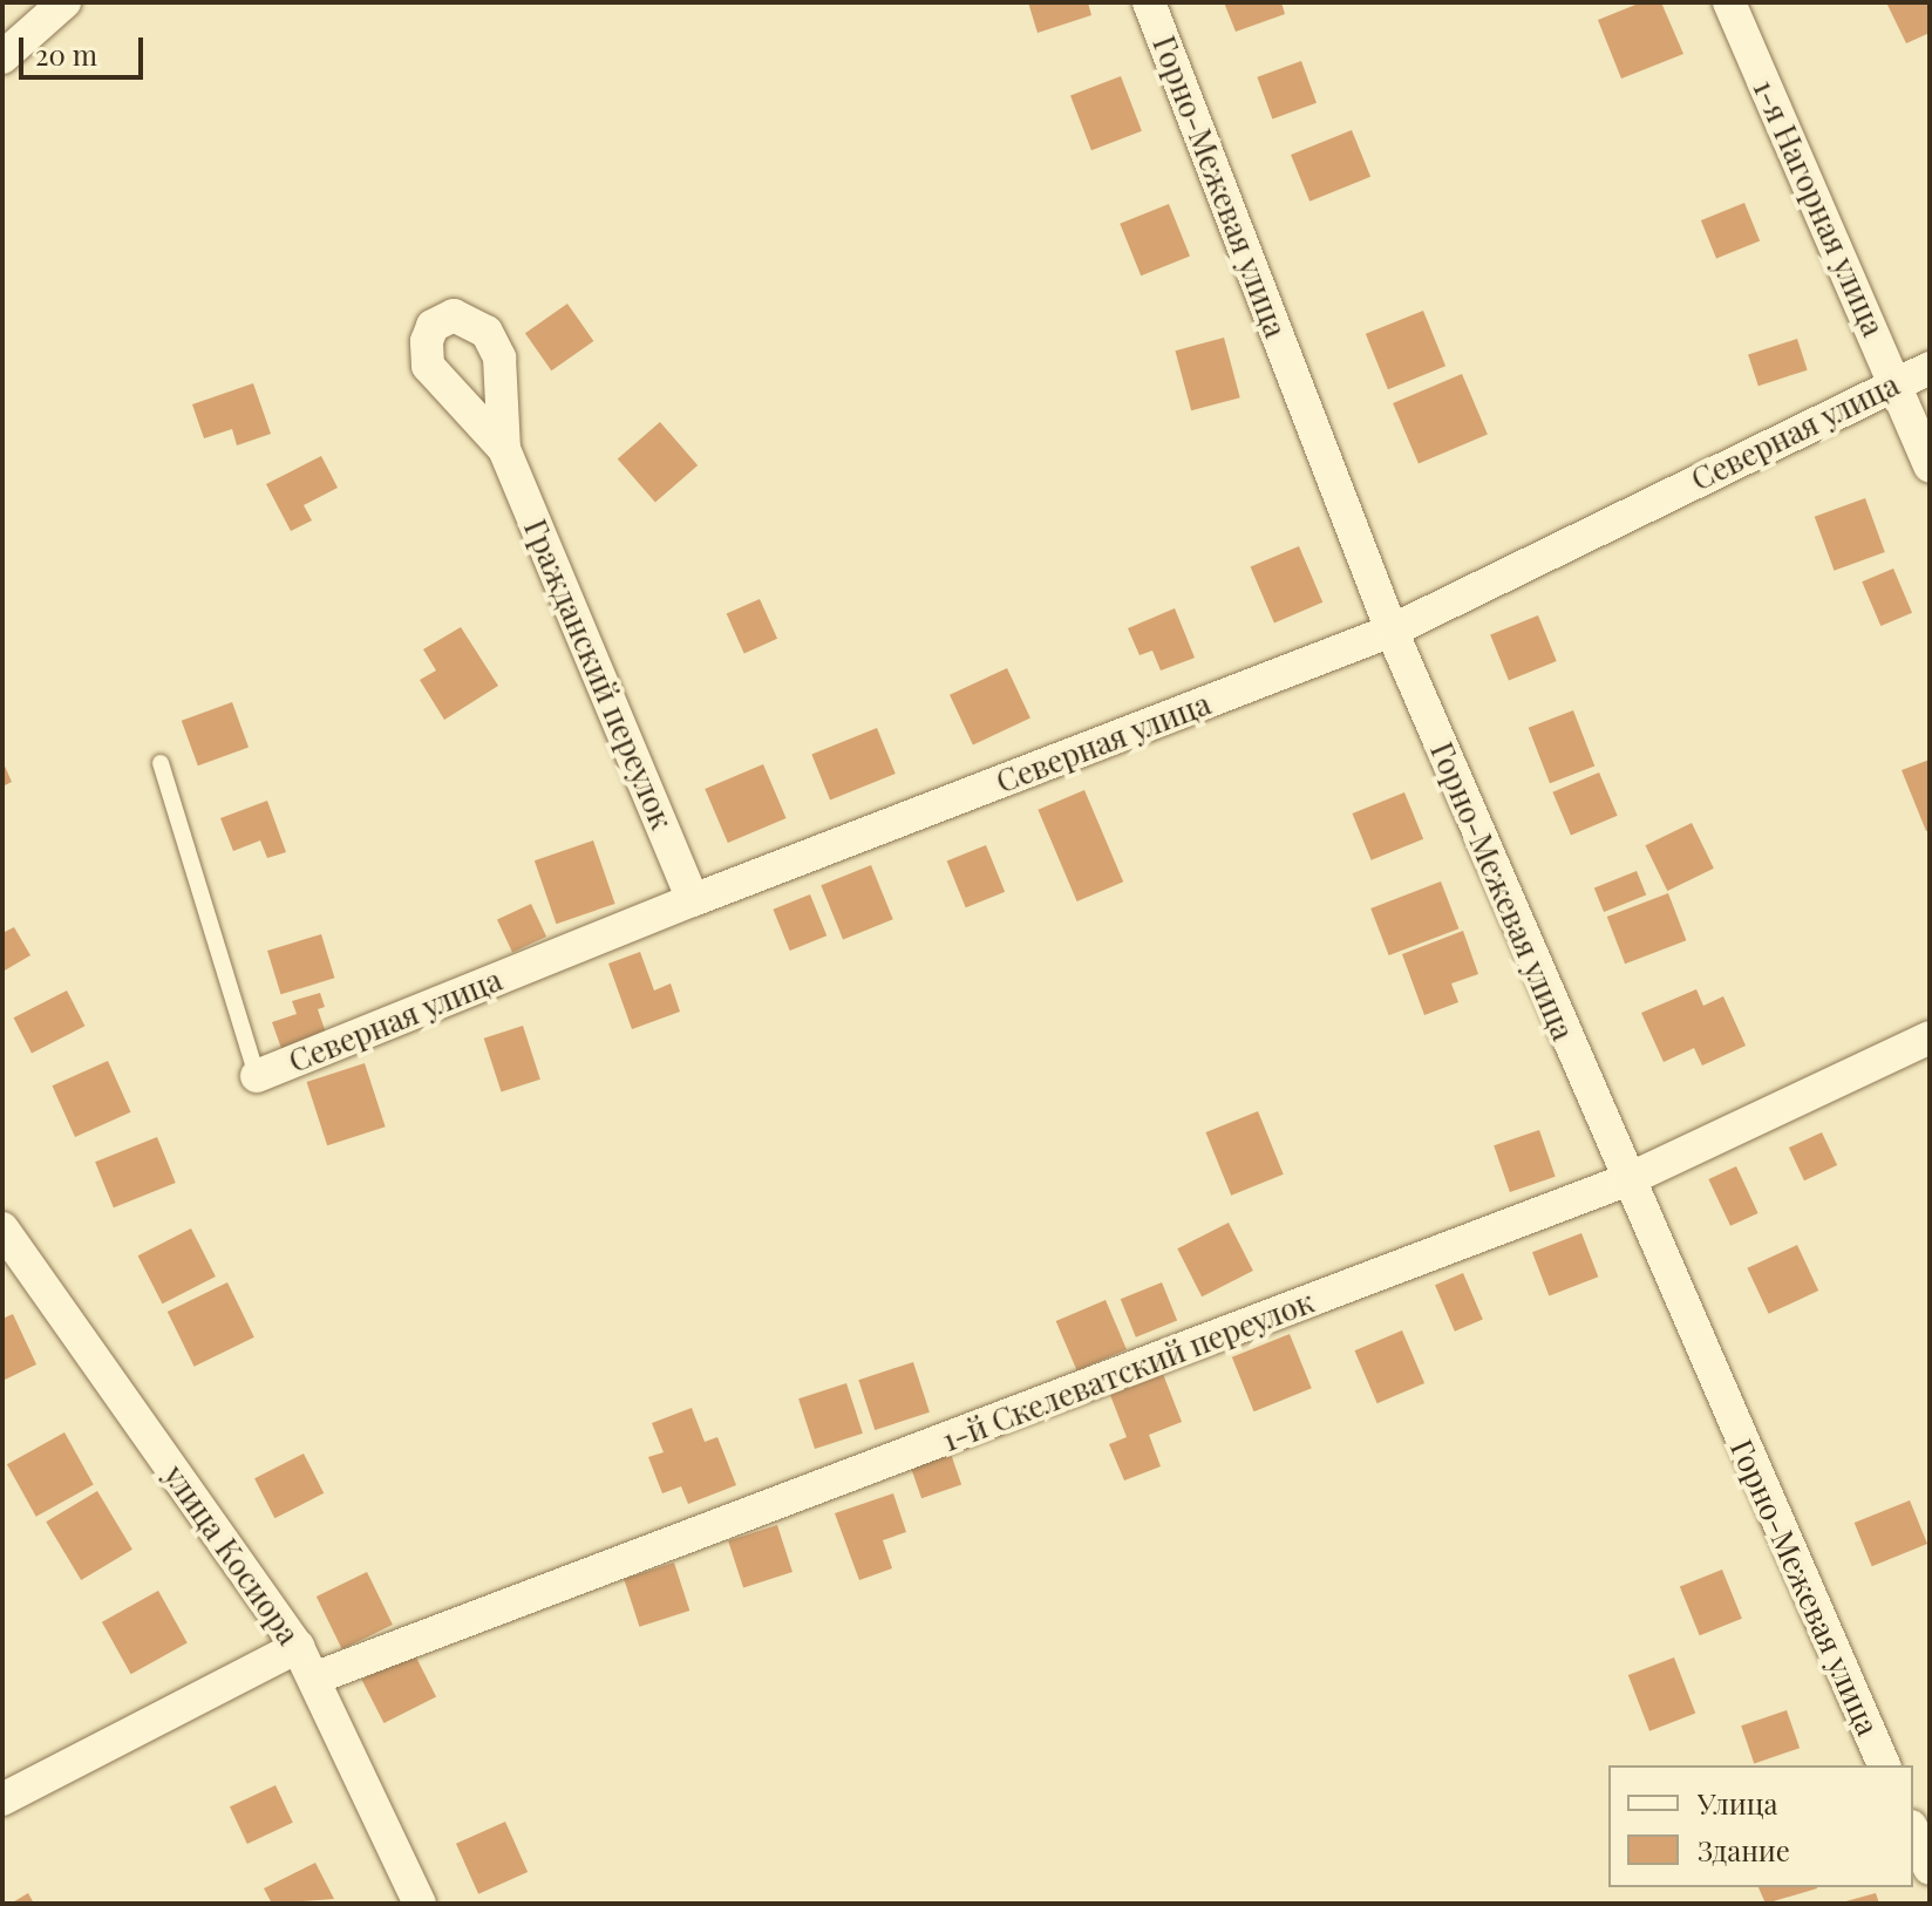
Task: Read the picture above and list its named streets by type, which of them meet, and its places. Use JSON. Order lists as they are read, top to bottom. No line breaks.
{"streets":{"street":["Горно-Межевая улица","1-я Нагорная улица","Северная улица","Гражданский переулок","1-й Скелеватский переулок","улица Косиора"]},"crossings":[["Горно-Межевая улица","Северная улица"],["Горно-Межевая улица","1-й Скелеватский переулок"],["1-я Нагорная улица","Северная улица"],["Северная улица","Гражданский переулок"],["1-й Скелеватский переулок","улица Косиора"]],"legend":["Улица","Здание"],"scale_bar":"20 m"}
